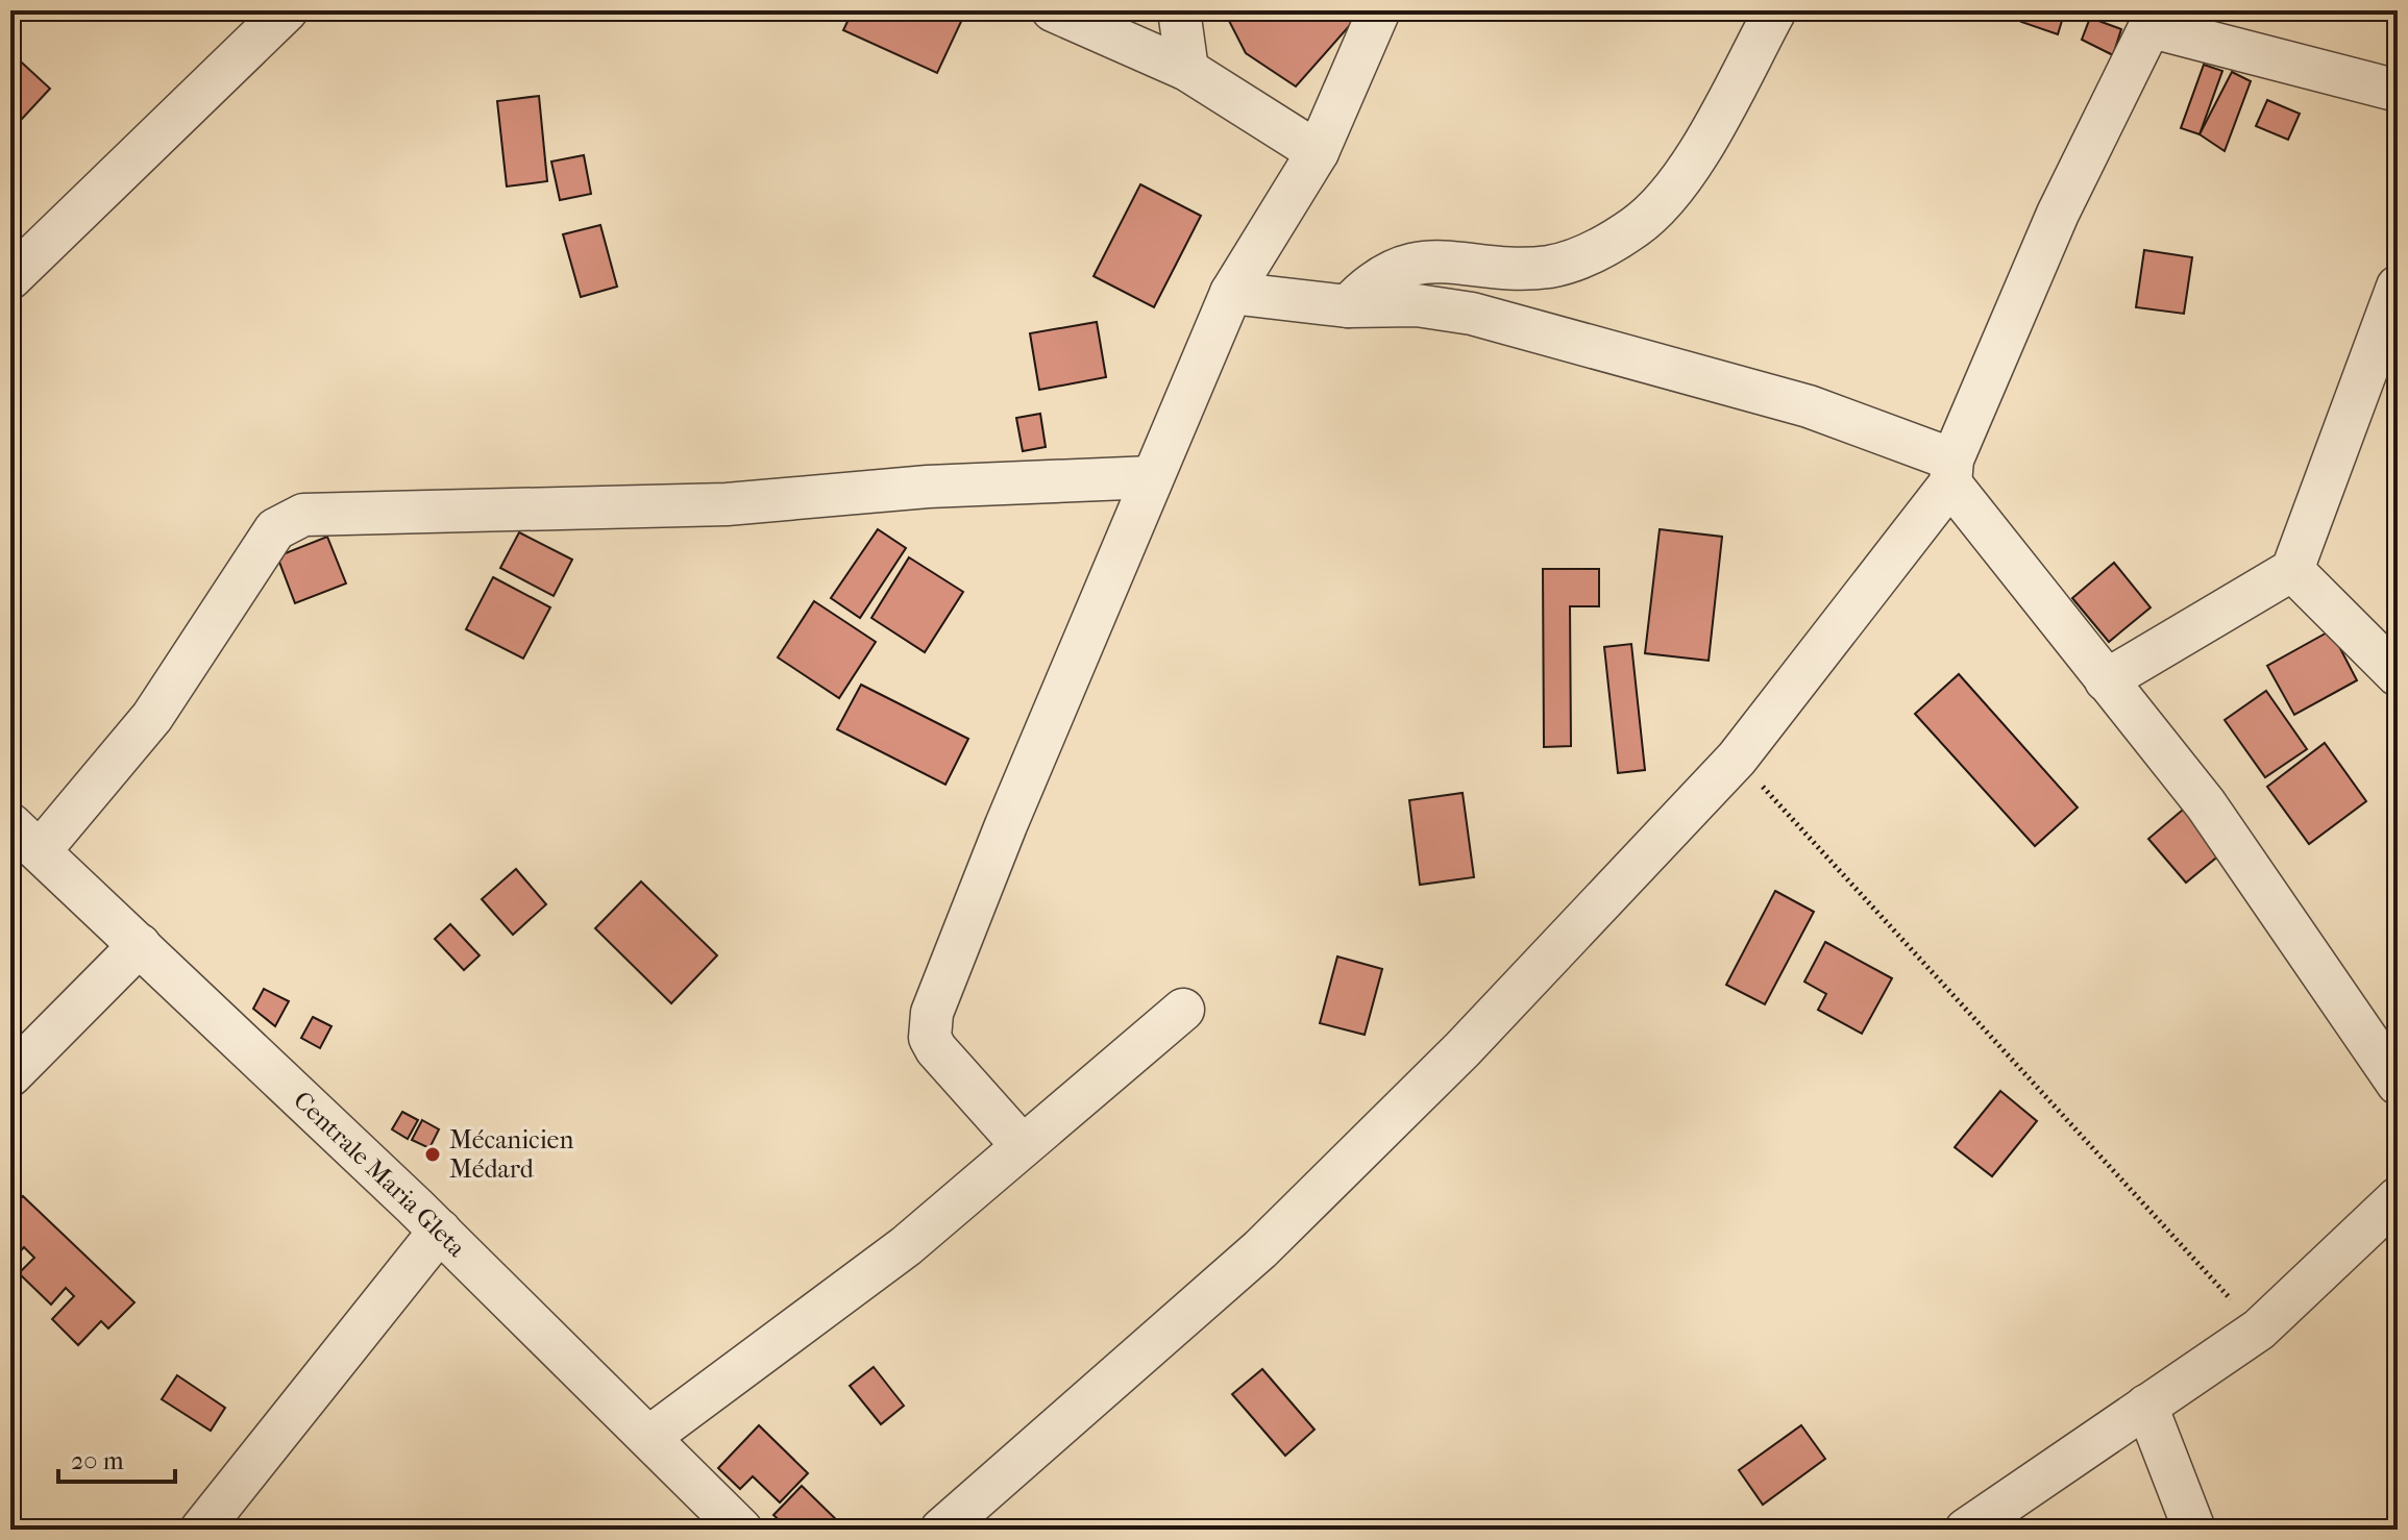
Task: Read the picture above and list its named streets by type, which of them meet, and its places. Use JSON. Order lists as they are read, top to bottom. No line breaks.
{"streets":{"street":["Centrale Maria Gleta"]},"places":["Mécanicien Médard"],"scale_bar":"20 m"}
